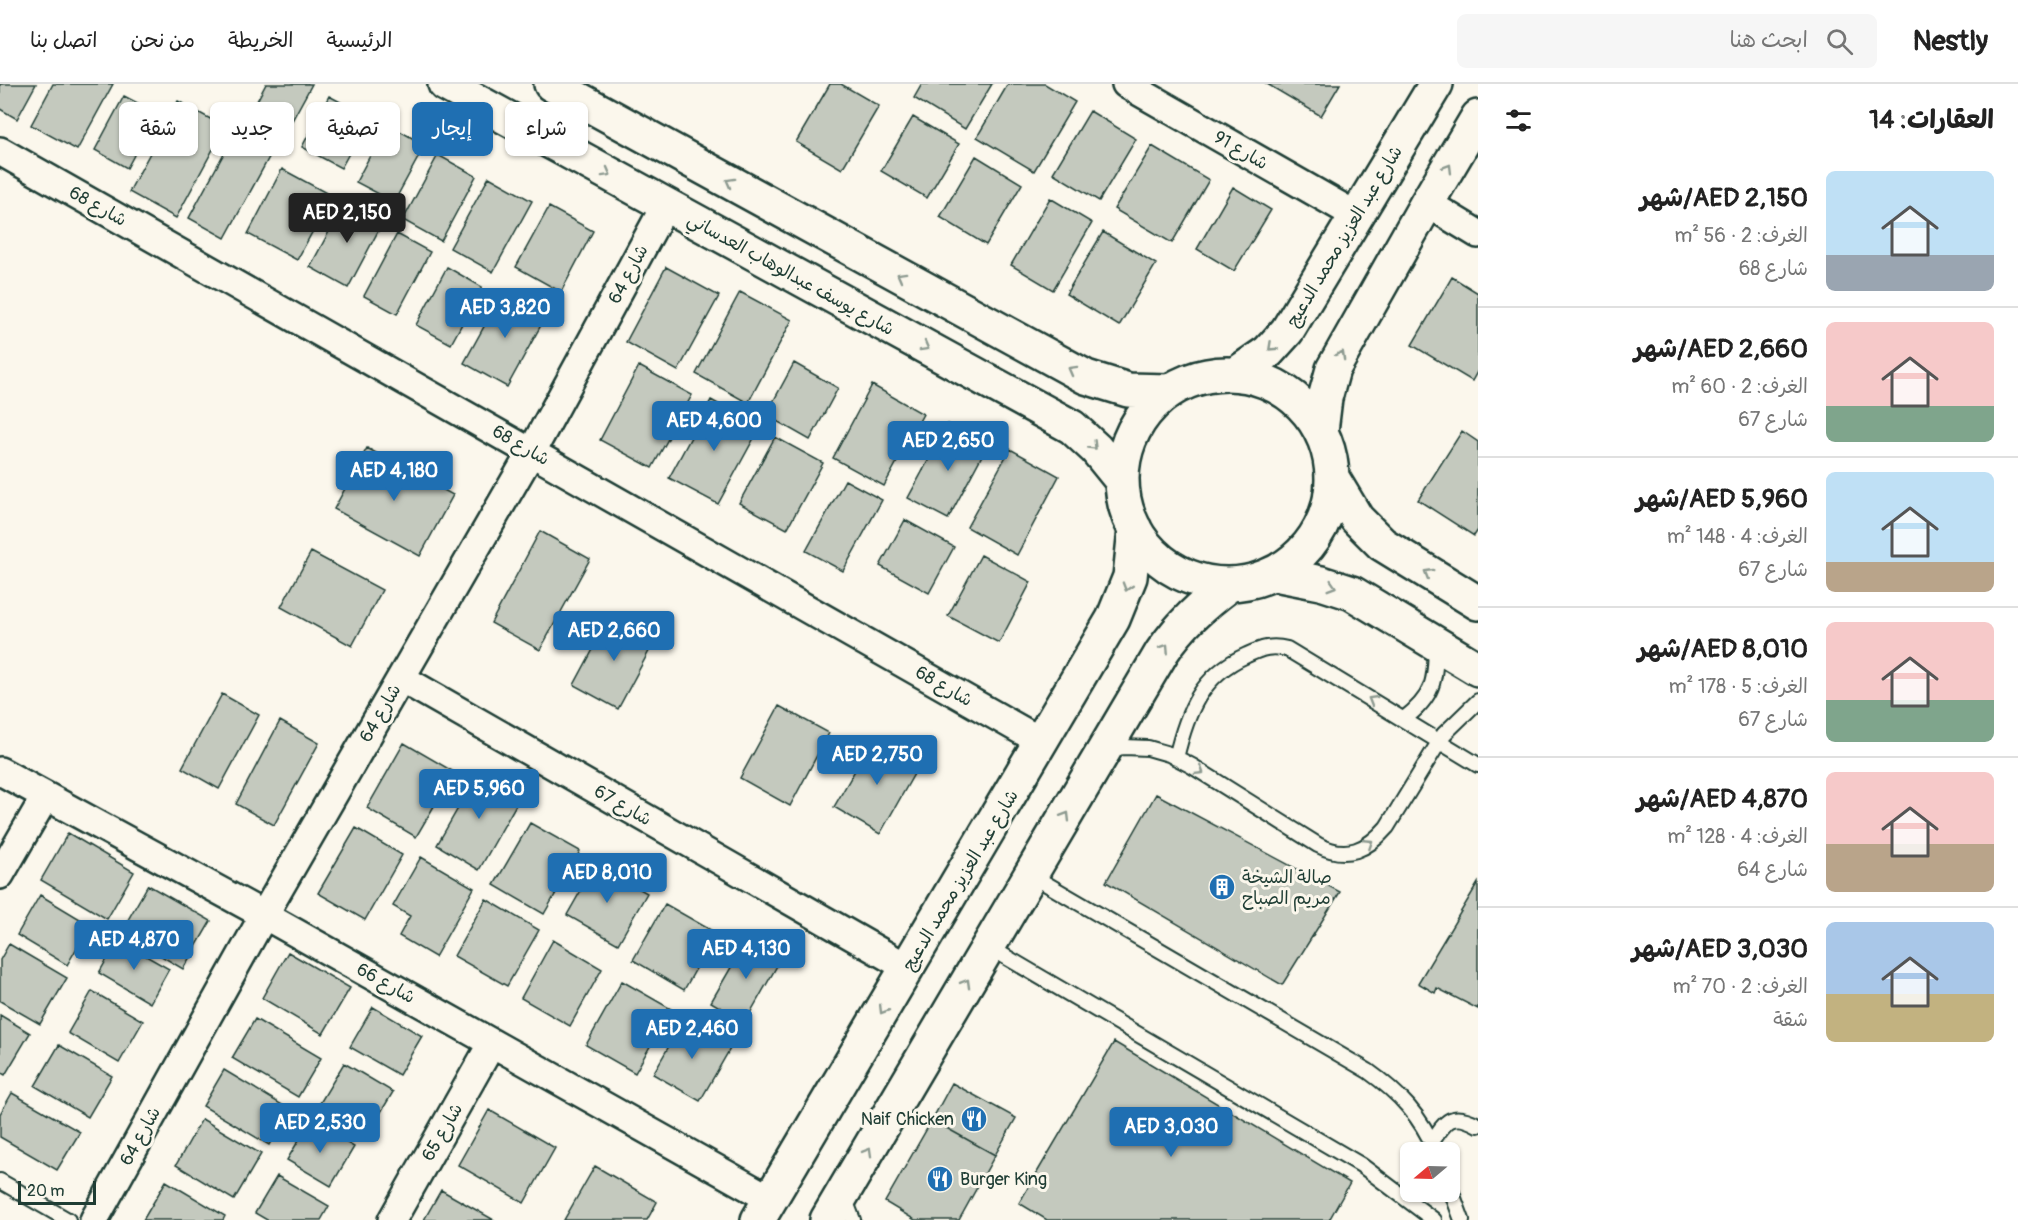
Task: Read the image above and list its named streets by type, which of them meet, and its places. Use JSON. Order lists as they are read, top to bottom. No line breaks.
{"streets":{"street":["شارع 91","شارع 68","شارع عبد العزيز محمد الدعيج","شارع 64","شارع يوسف عبدالوهاب العدساني","شارع 67","شارع 66","شارع 65"]},"crossings":[["شارع 91","شارع عبد العزيز محمد الدعيج"],["شارع 68","شارع عبد العزيز محمد الدعيج"],["شارع 68","شارع 64"],["شارع عبد العزيز محمد الدعيج","شارع يوسف عبدالوهاب العدساني"],["شارع عبد العزيز محمد الدعيج","شارع 67"],["شارع عبد العزيز محمد الدعيج","شارع 66"],["شارع 64","شارع يوسف عبدالوهاب العدساني"],["شارع 64","شارع 67"],["شارع 64","شارع 66"],["شارع 66","شارع 65"]],"places":{"building":["صالة الشيخة مريم الصباح"],"restaurant":["Naif Chicken","Burger King"]},"scale_bar":"20 m","north":"left","page":{"header":"Nestly","search":"ابحث هنا","nav":["الرئيسية","الخريطة","من نحن","اتصل بنا"],"heading":"العقارات: 14","chip":["شراء","إيجار","تصفية","جديد","شقة"],"list":[{"name":"AED 2,150/شهر","note":"الغرف: 2 · 56 m² · شارع 68"},{"name":"AED 2,660/شهر","note":"الغرف: 2 · 60 m² · شارع 67"},{"name":"AED 5,960/شهر","note":"الغرف: 4 · 148 m² · شارع 67"},{"name":"AED 8,010/شهر","note":"الغرف: 5 · 178 m² · شارع 67"},{"name":"AED 4,870/شهر","note":"الغرف: 4 · 128 m² · شارع 64"},{"name":"AED 3,030/شهر","note":"الغرف: 2 · 70 m² · شقة"}],"price":["AED 2,150","AED 3,820","AED 4,600","AED 2,650","AED 4,180","AED 2,660","AED 2,750","AED 5,960","AED 8,010","AED 4,870","AED 4,130","AED 2,460","AED 2,530","AED 3,030"],"scale":"20 m"}}
